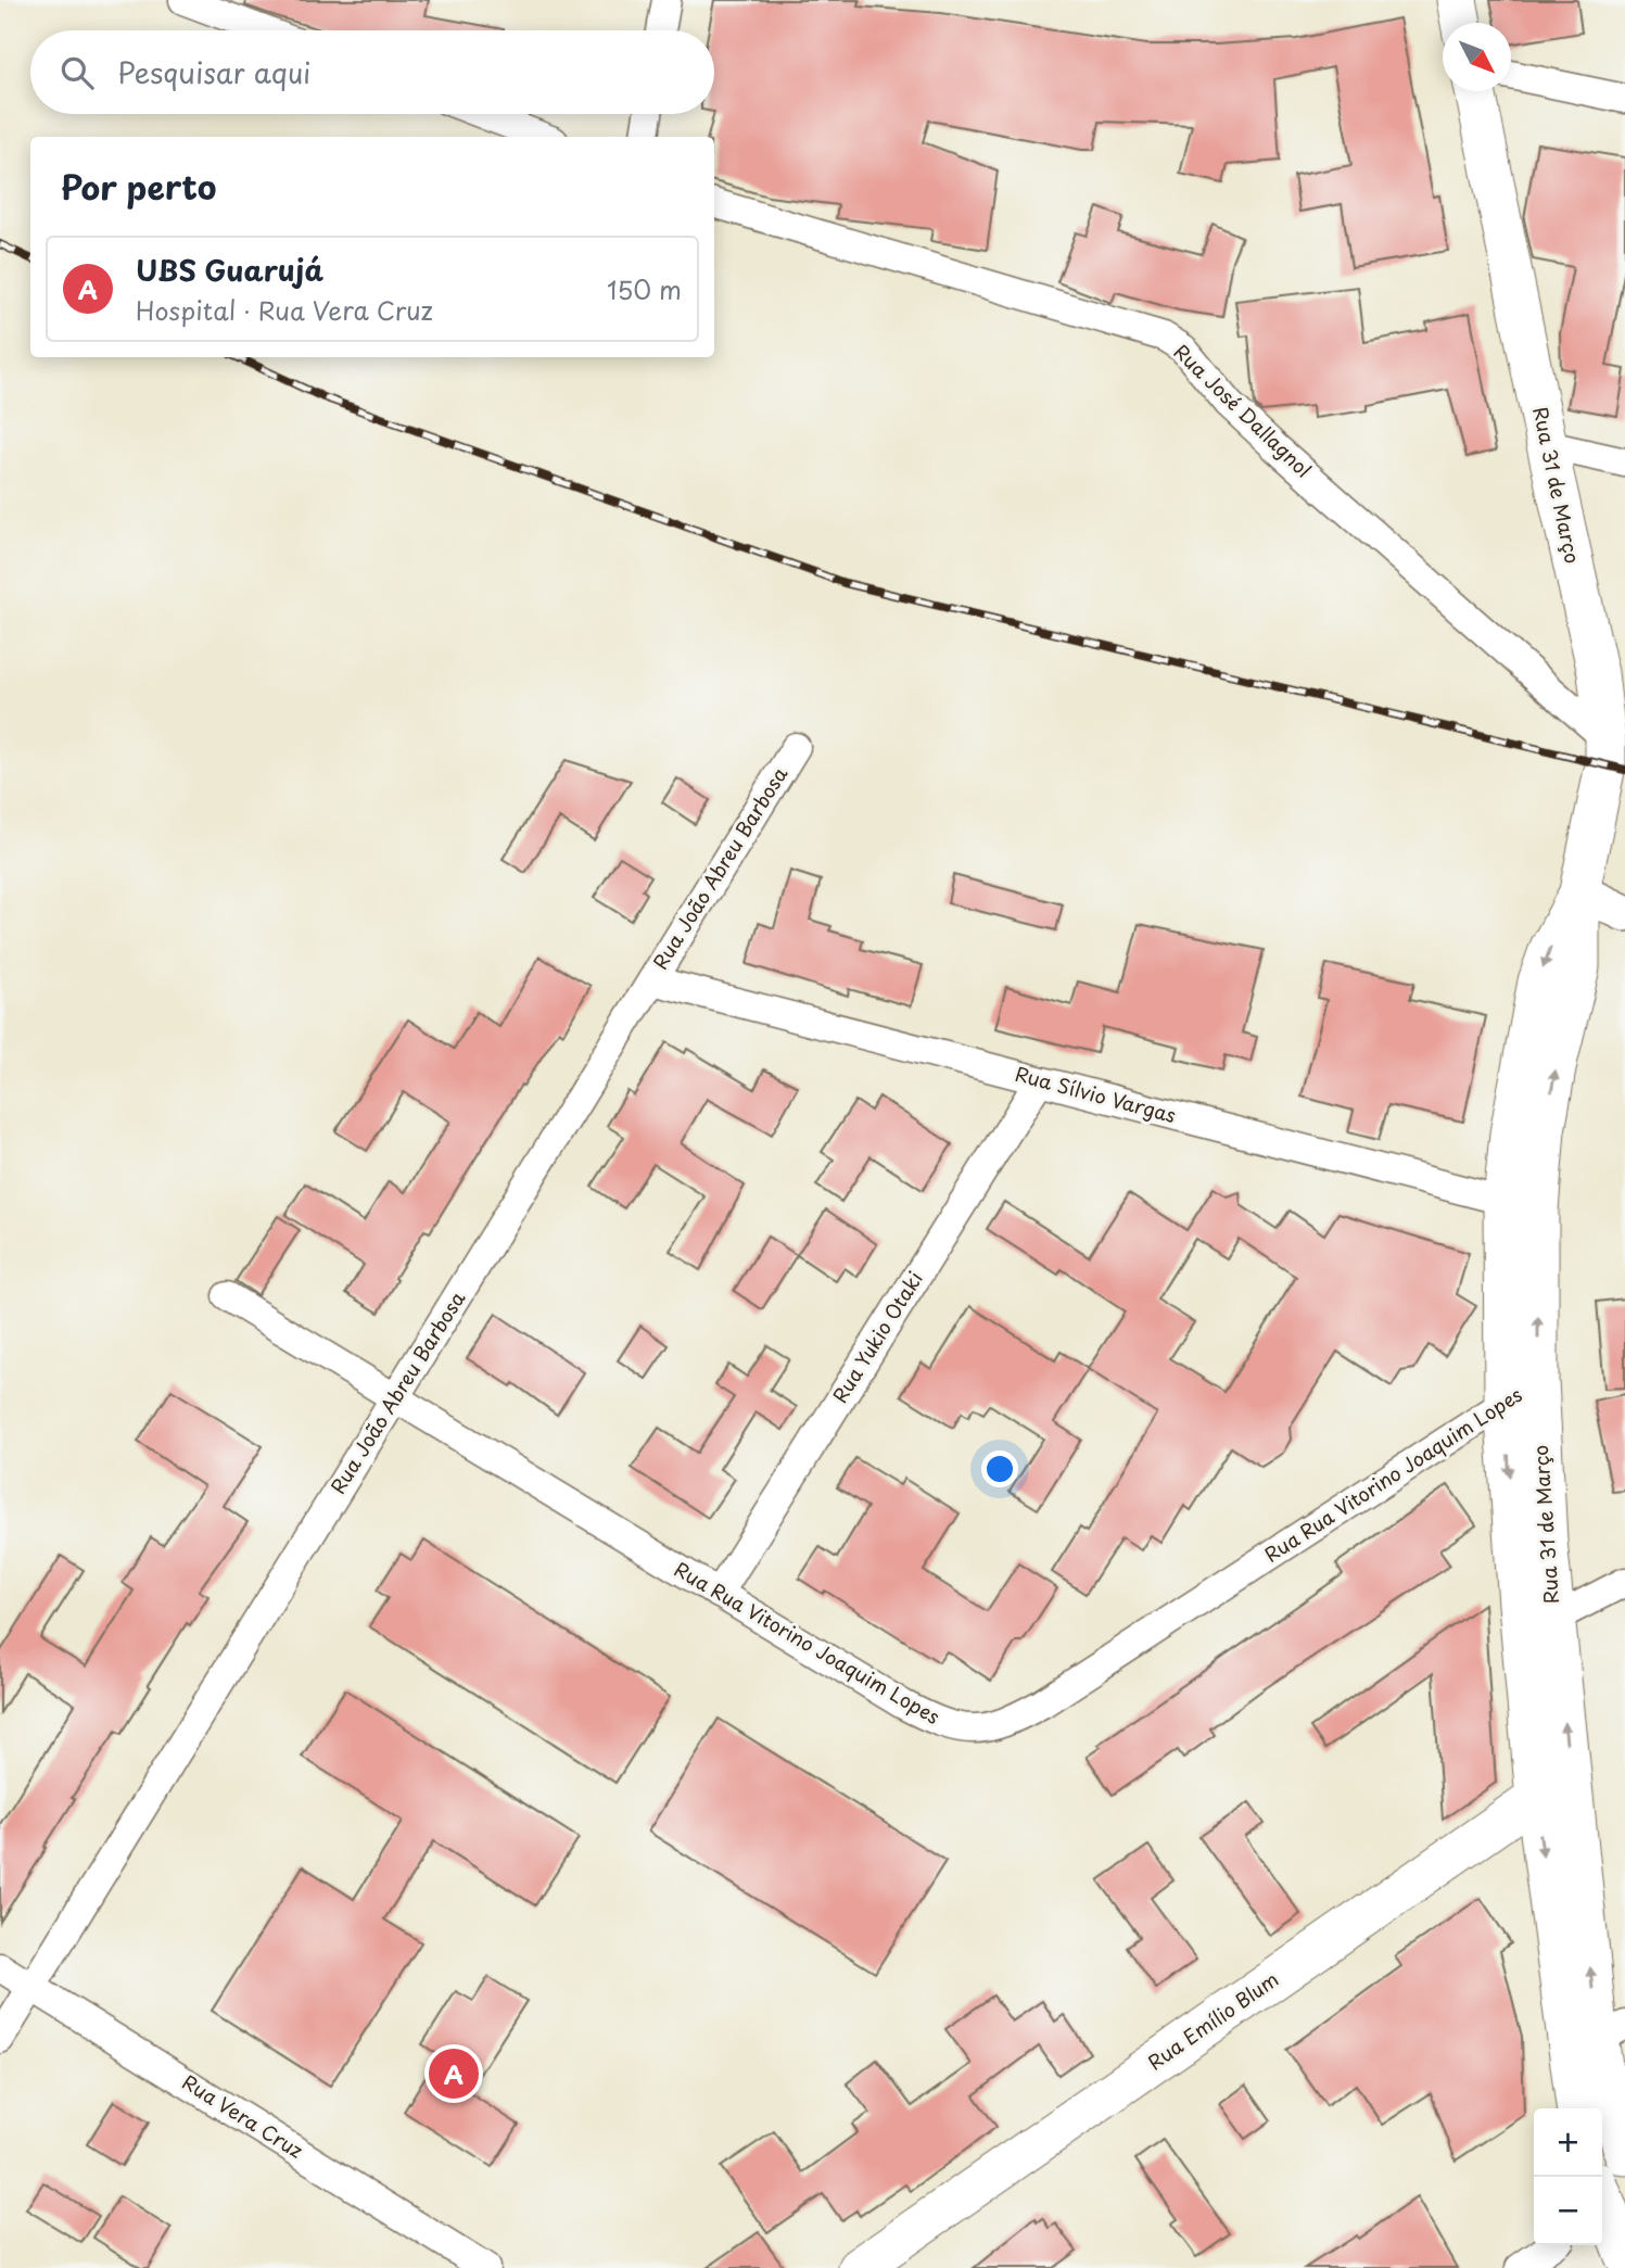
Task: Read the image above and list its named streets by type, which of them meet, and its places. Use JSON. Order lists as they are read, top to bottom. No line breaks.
{"streets":{"main road":["Rua 31 de Março","Rua Emílio Blum"],"street":["Rua José Dallagnol","Rua João Abreu Barbosa","Rua Sílvio Vargas","Rua Yukio Otaki","Rua Rua Vitorino Joaquim Lopes","Rua Vera Cruz"]},"crossings":[["Rua José Dallagnol","Rua 31 de Março"],["Rua 31 de Março","Rua Sílvio Vargas"],["Rua 31 de Março","Rua Rua Vitorino Joaquim Lopes"],["Rua 31 de Março","Rua Emílio Blum"],["Rua João Abreu Barbosa","Rua Sílvio Vargas"],["Rua João Abreu Barbosa","Rua Rua Vitorino Joaquim Lopes"],["Rua João Abreu Barbosa","Rua Vera Cruz"],["Rua Sílvio Vargas","Rua Yukio Otaki"],["Rua Yukio Otaki","Rua Rua Vitorino Joaquim Lopes"]],"north":"bottom right","page":{"search":"Pesquisar aqui","heading":"Por perto","list":[{"mark":"A","name":"UBS Guarujá","note":"Hospital · Rua Vera Cruz","value":"150 m"}],"pins":"A","map_buttons":["+","−"]}}
